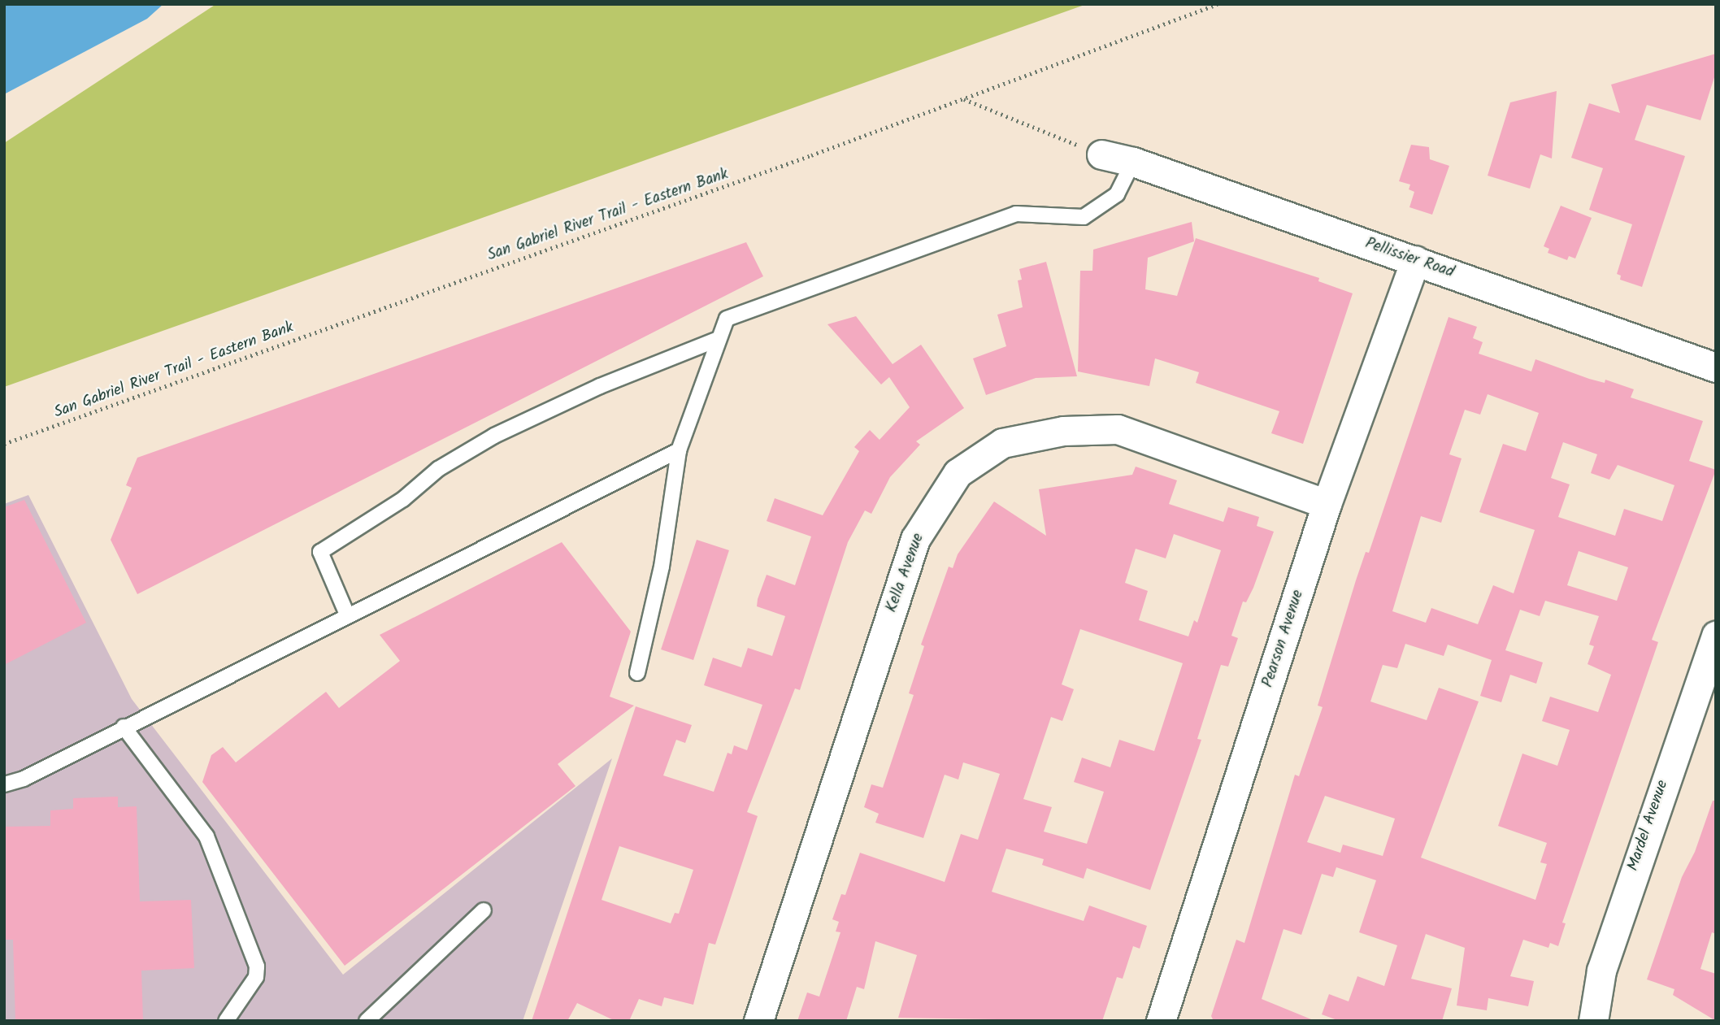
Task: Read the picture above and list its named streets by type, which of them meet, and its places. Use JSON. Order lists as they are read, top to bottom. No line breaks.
{"streets":{"street":["Pellissier Road","Kella Avenue","Pearson Avenue","Mardel Avenue"],"path":["San Gabriel River Trail - Eastern Bank"]},"crossings":[["Pellissier Road","Pearson Avenue"],["Kella Avenue","Pearson Avenue"]]}
